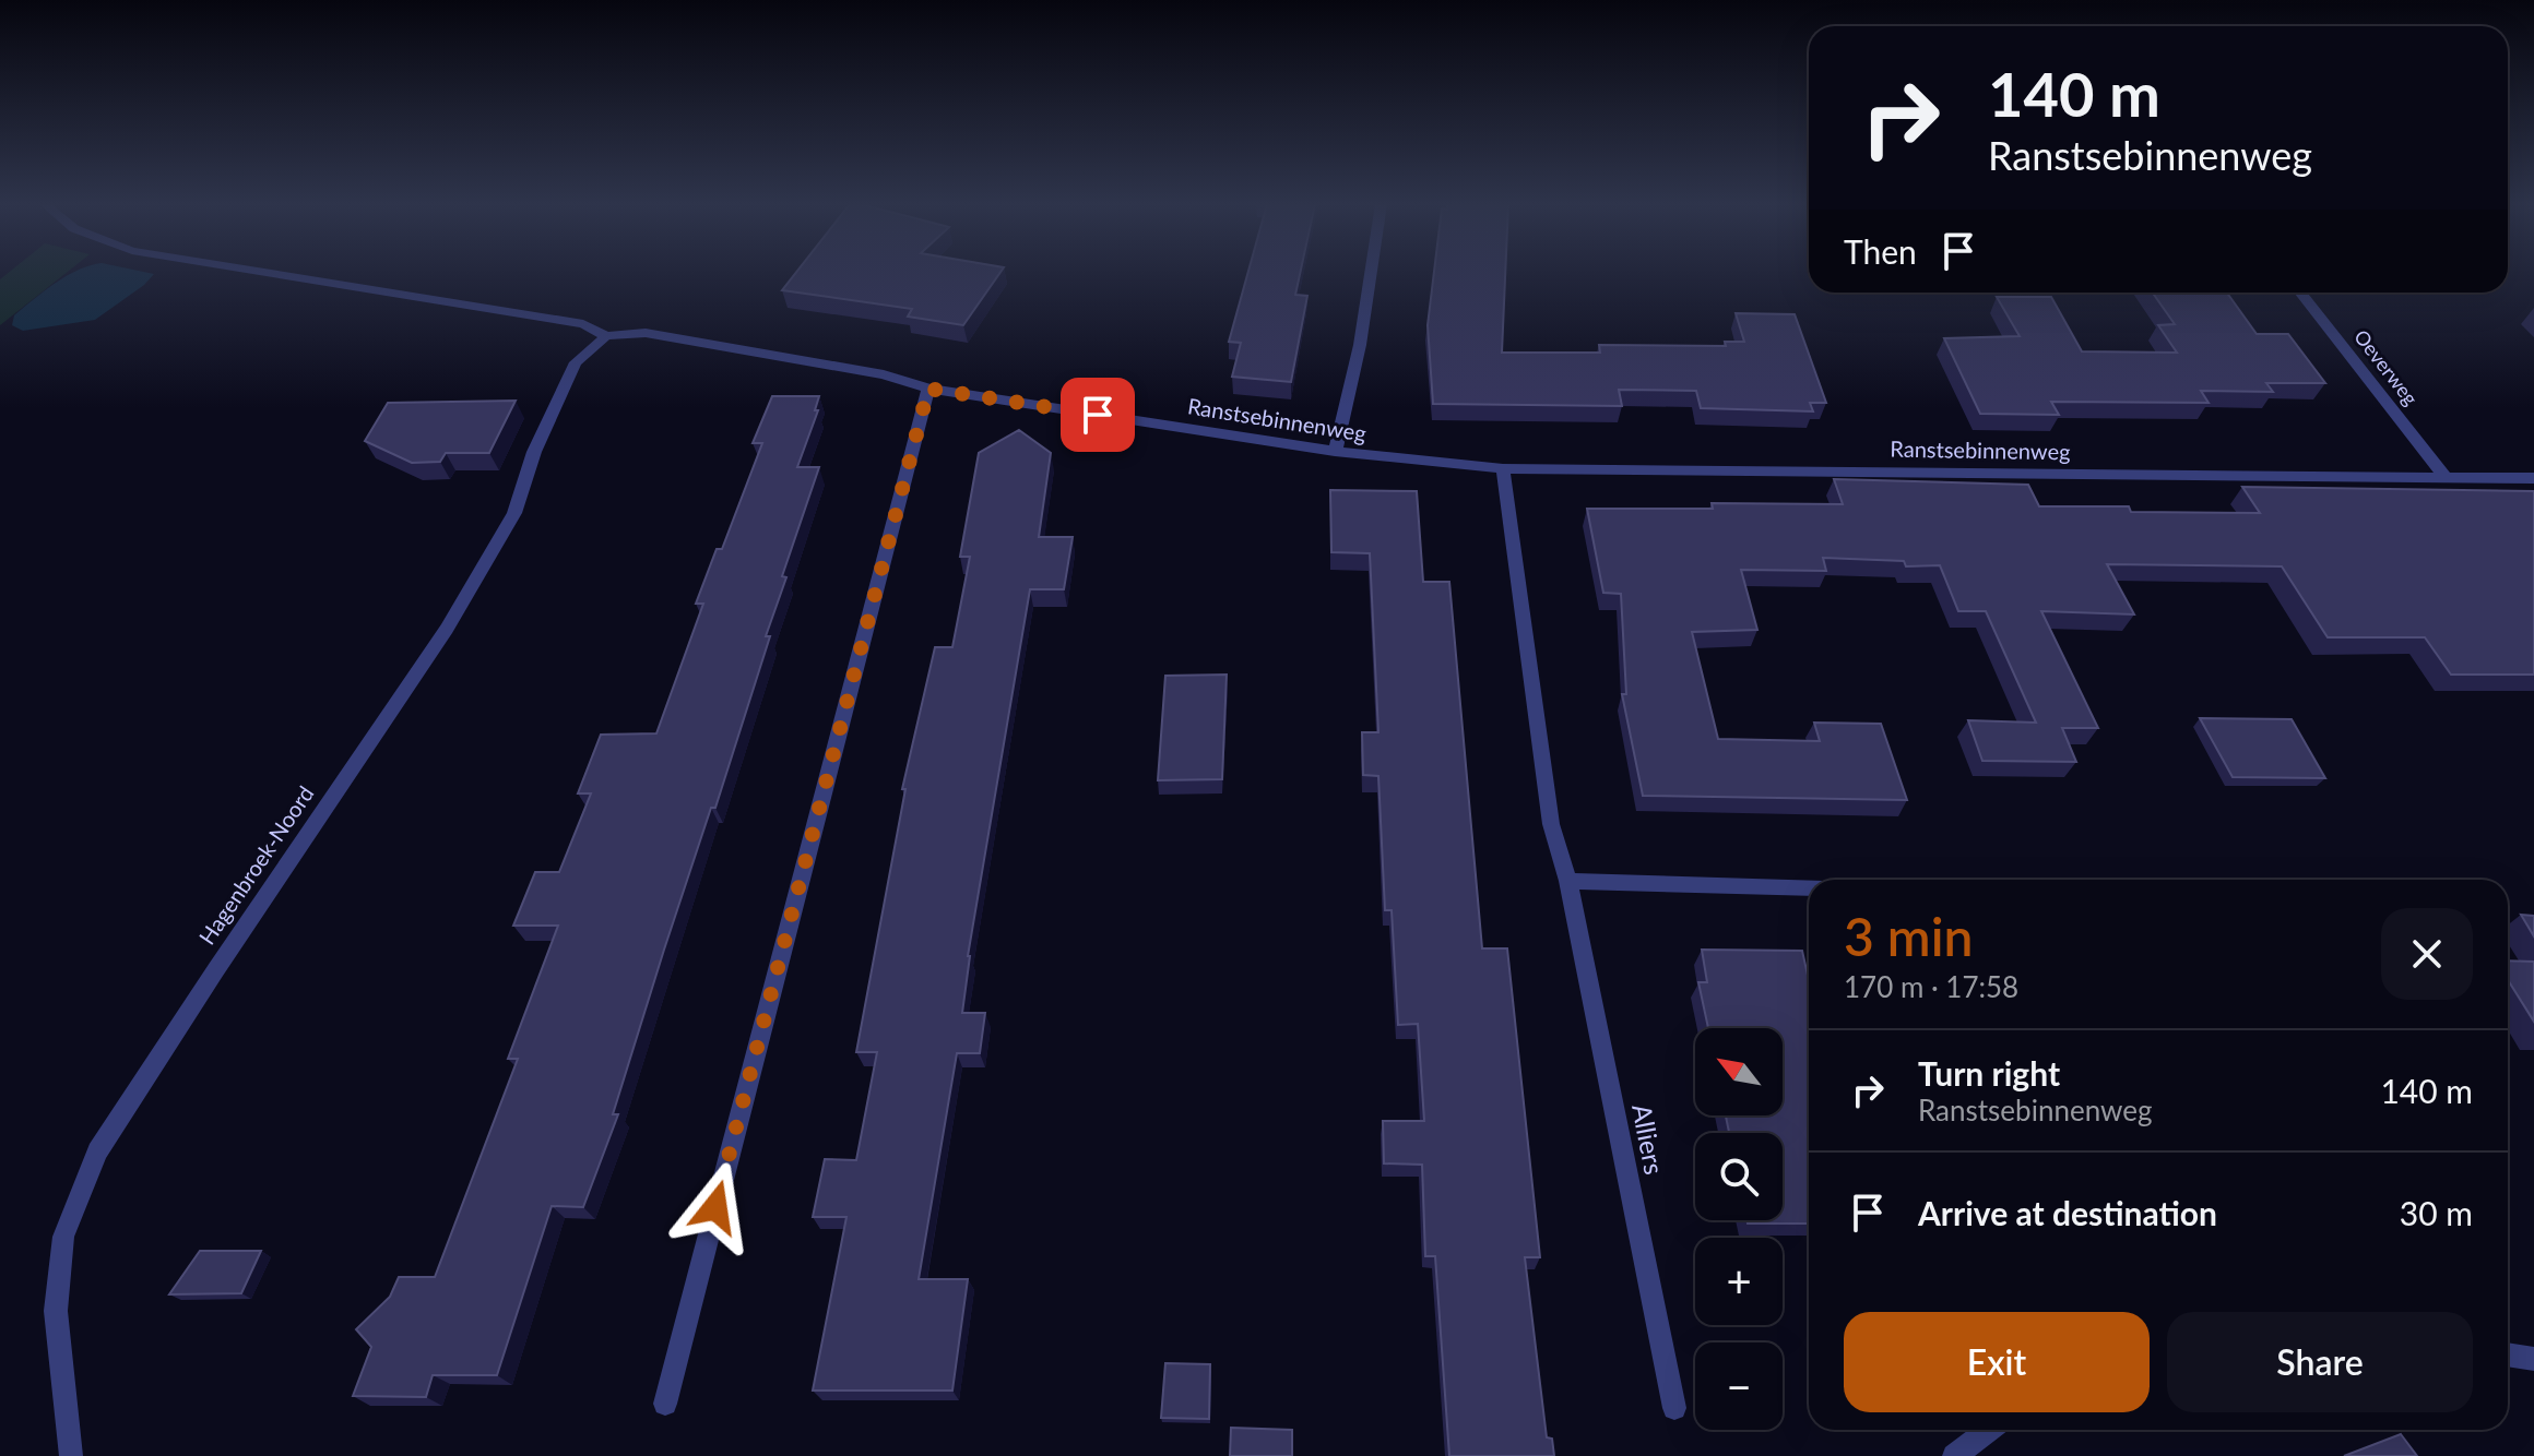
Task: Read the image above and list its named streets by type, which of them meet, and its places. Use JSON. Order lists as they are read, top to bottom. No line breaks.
{"streets":{"street":["Oeverweg","Ranstsebinnenweg","Hagenbroek-Noord","Alliers"]},"crossings":[["Oeverweg","Ranstsebinnenweg"],["Ranstsebinnenweg","Hagenbroek-Noord"],["Ranstsebinnenweg","Alliers"]],"north":"top left","page":{"turn":["140 m","Ranstsebinnenweg"],"then":"Then","heading":["3 min","170 m · 17:58"],"map_buttons":["+","−"],"list":[{"name":"Turn right","note":"Ranstsebinnenweg","value":"140 m"},{"name":"Arrive at destination","value":"30 m"}],"buttons":["Exit","Share"]}}
